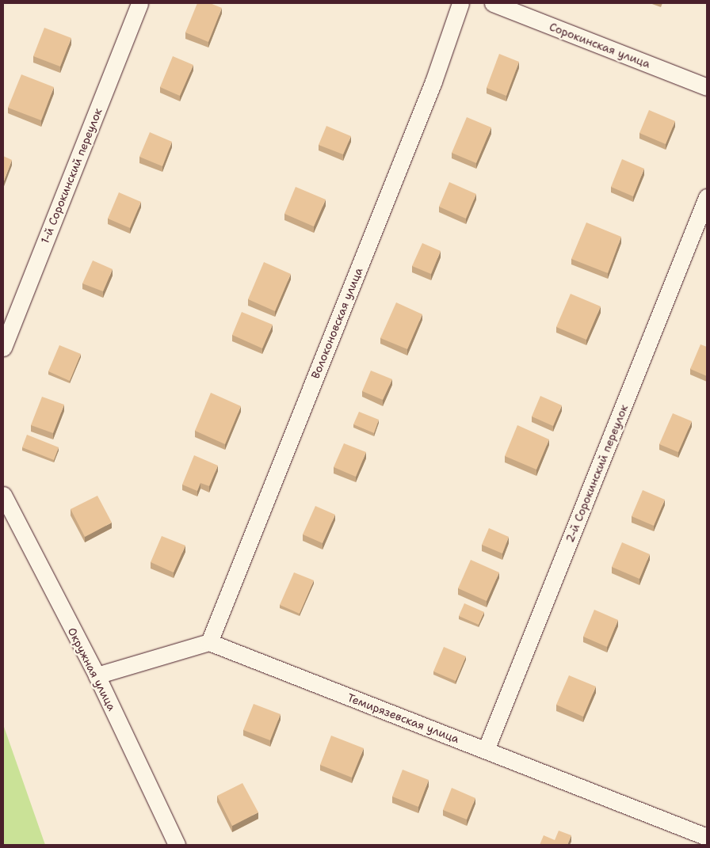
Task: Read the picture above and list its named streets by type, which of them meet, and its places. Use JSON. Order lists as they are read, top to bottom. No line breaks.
{"streets":{"street":["Сорокинская улица","1-й Сорокинский переулок","Волоконовская улица","2-й Сорокинский переулок","Окружная улица","Темирязевская улица"]},"crossings":[["Волоконовская улица","Темирязевская улица"],["2-й Сорокинский переулок","Темирязевская улица"]]}
